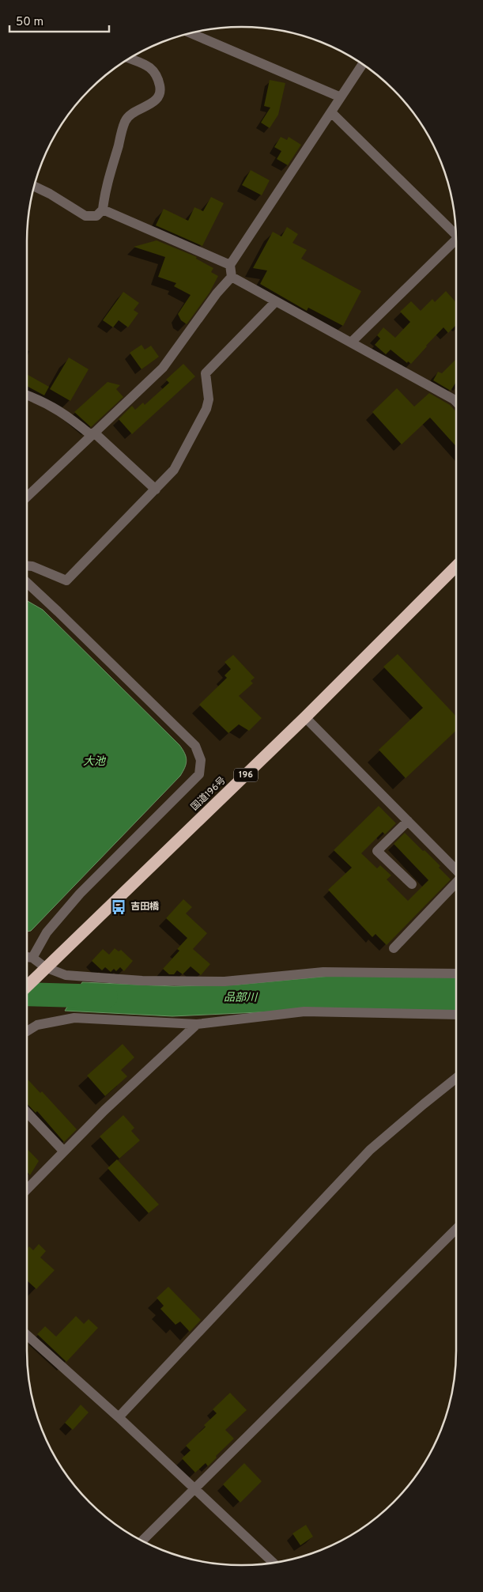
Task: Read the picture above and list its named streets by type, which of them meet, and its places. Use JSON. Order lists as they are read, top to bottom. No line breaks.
{"streets":{"highway":["196","国道196号"]},"water":["大池","品部川"],"places":{"bus stop":["吉田橋"]},"scale_bar":"50 m"}
